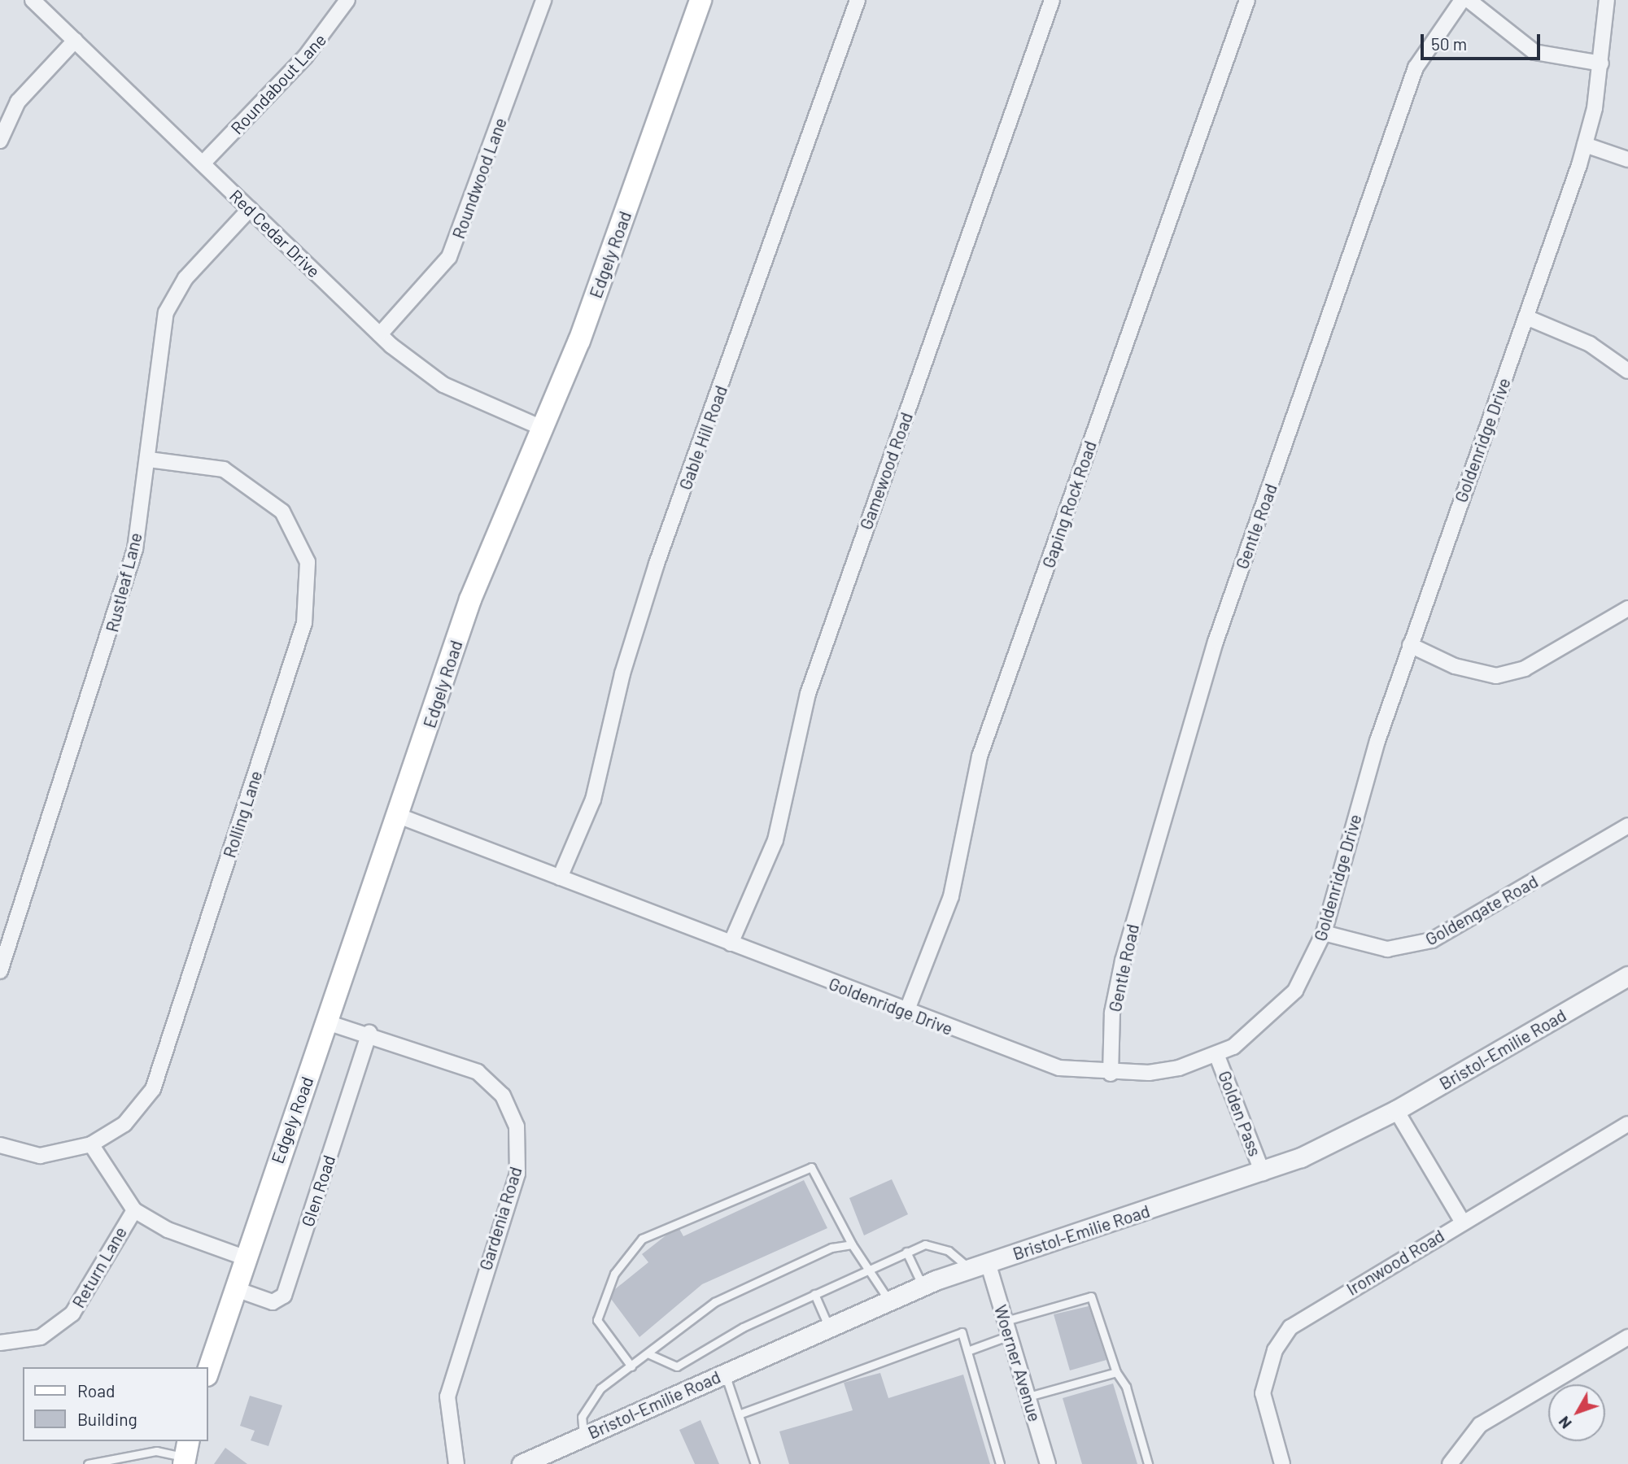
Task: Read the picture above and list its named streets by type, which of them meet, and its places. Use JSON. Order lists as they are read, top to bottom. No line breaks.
{"streets":{"main road":["Edgely Road"],"street":["Roundabout Lane","Roundwood Lane","Red Cedar Drive","Gable Hill Road","Goldenridge Drive","Gamewood Road","Gaping Rock Road","Gentle Road","Rustleaf Lane","Rolling Lane","Goldengate Road","Bristol-Emilie Road","Golden Pass","Glen Road","Gardenia Road","Ironwood Road","Return Lane","Woerner Avenue"]},"crossings":[["Roundabout Lane","Red Cedar Drive"],["Roundwood Lane","Red Cedar Drive"],["Red Cedar Drive","Edgely Road"],["Red Cedar Drive","Rustleaf Lane"],["Edgely Road","Goldenridge Drive"],["Edgely Road","Glen Road"],["Edgely Road","Gardenia Road"],["Gable Hill Road","Goldenridge Drive"],["Goldenridge Drive","Gamewood Road"],["Goldenridge Drive","Gaping Rock Road"],["Goldenridge Drive","Gentle Road"],["Goldenridge Drive","Goldengate Road"],["Goldenridge Drive","Golden Pass"],["Rustleaf Lane","Rolling Lane"],["Bristol-Emilie Road","Golden Pass"],["Bristol-Emilie Road","Woerner Avenue"],["Glen Road","Gardenia Road"]],"legend":["Road","Building"],"scale_bar":"50 m","north":"bottom left"}
